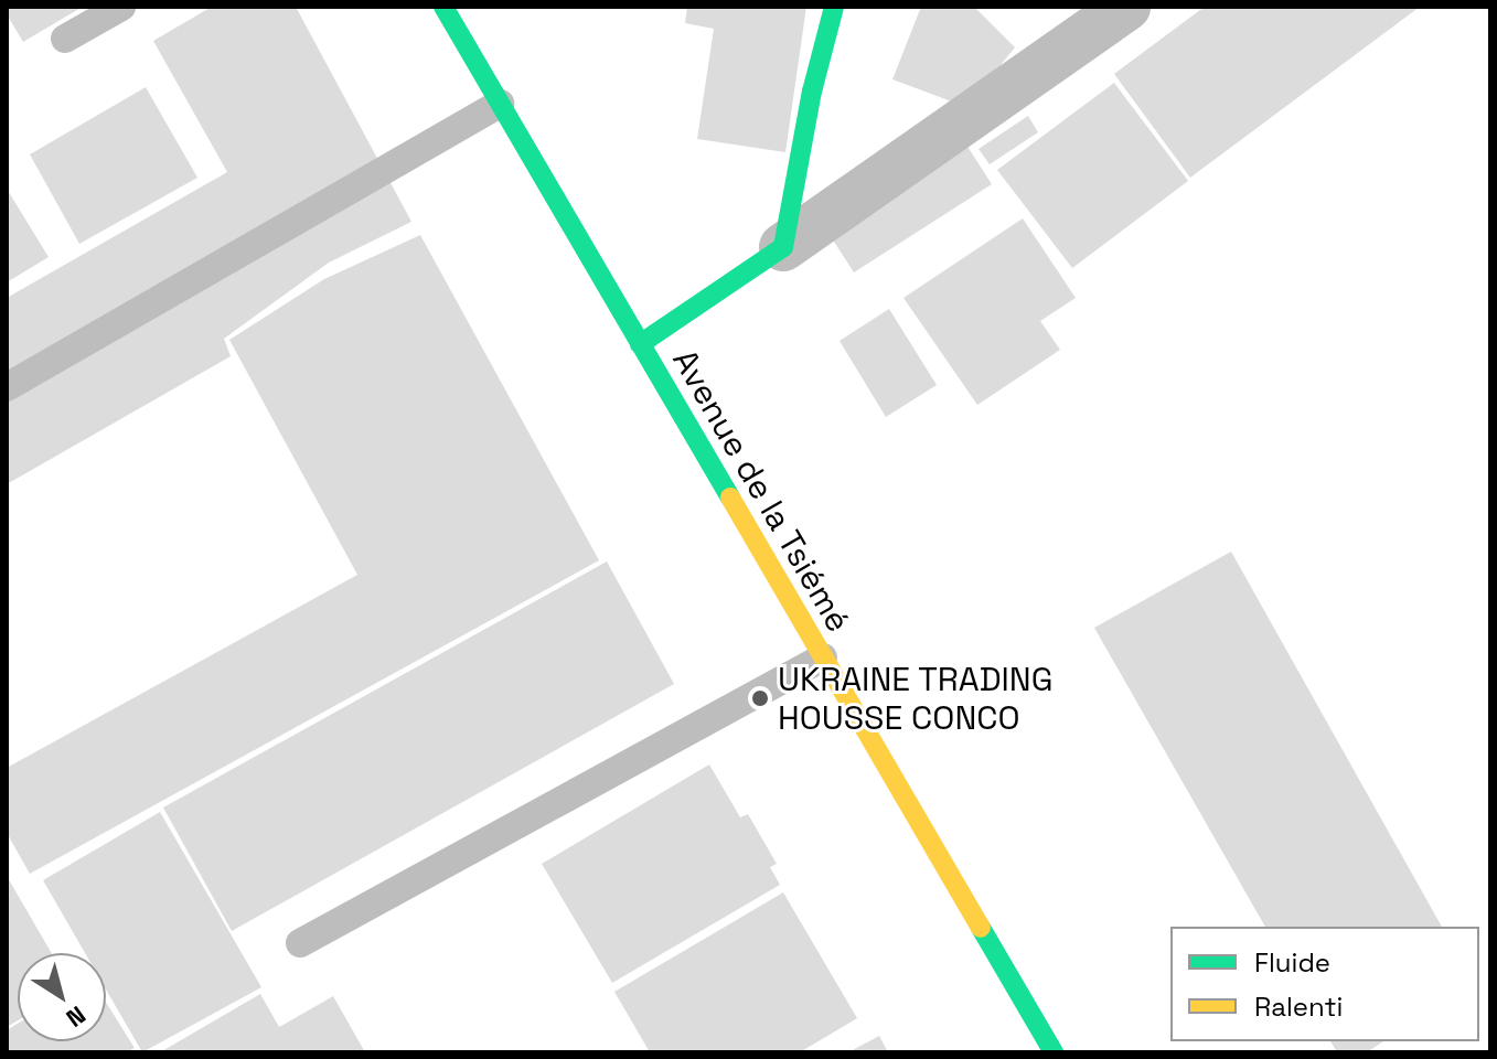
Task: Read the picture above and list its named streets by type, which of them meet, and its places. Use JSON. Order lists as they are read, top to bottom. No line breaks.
{"streets":{"main road":["Avenue de la Tsiémé"]},"places":["UKRAINE TRADING HOUSSE CONCO"],"legend":["Fluide","Ralenti"],"north":"bottom right"}
